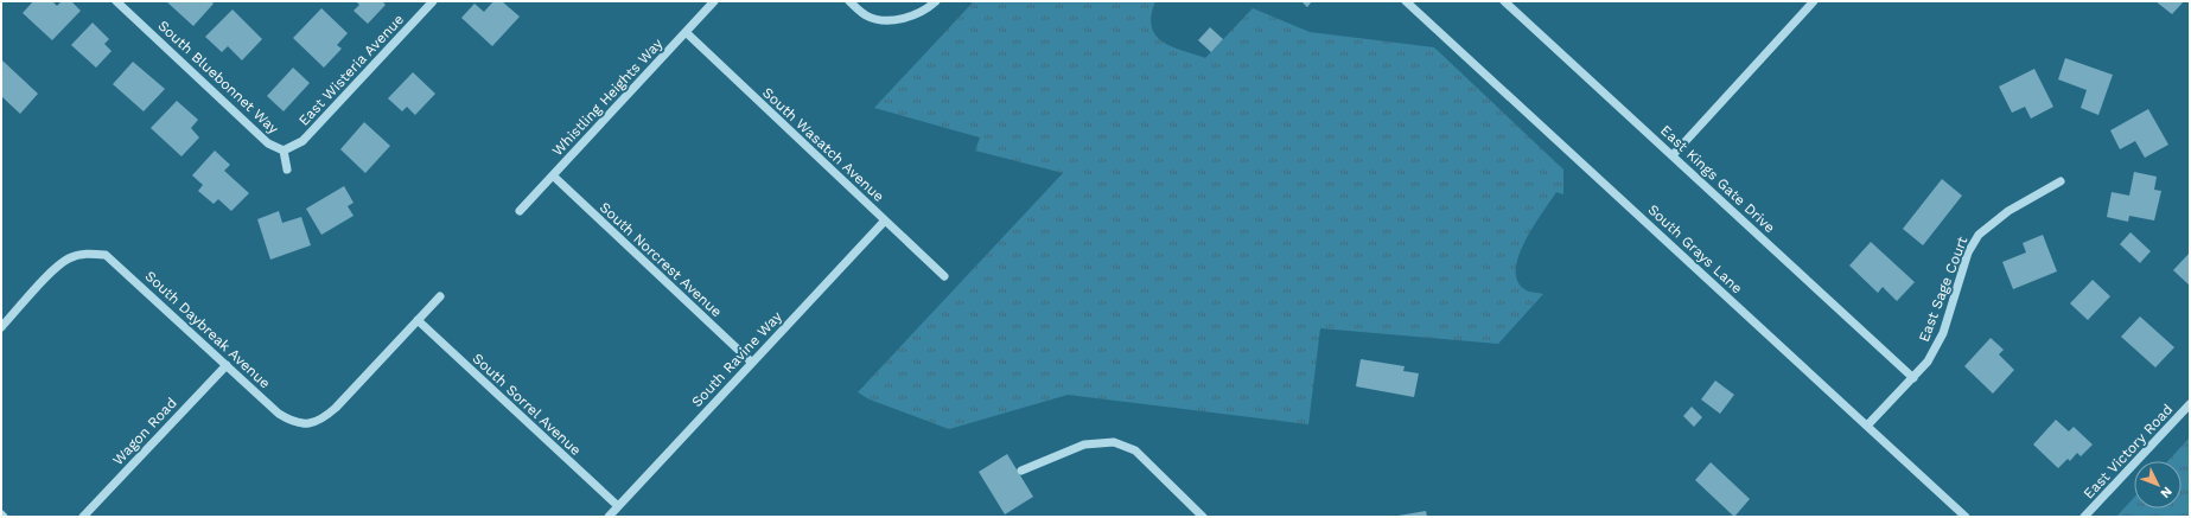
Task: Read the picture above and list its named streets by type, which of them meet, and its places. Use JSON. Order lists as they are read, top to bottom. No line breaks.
{"streets":{"street":["East Wisteria Avenue","South Bluebonnet Way","Whistling Heights Way","South Wasatch Avenue","East Kings Gate Drive","South Grays Lane","South Norcrest Avenue","East Sage Court","South Daybreak Avenue","South Ravine Way","South Sorrel Avenue","Wagon Road","East Victory Road"]},"crossings":[["East Wisteria Avenue","South Bluebonnet Way"],["Whistling Heights Way","South Wasatch Avenue"],["Whistling Heights Way","South Norcrest Avenue"],["South Wasatch Avenue","South Ravine Way"],["East Kings Gate Drive","East Sage Court"],["South Grays Lane","East Sage Court"],["South Norcrest Avenue","South Ravine Way"],["South Daybreak Avenue","South Sorrel Avenue"],["South Daybreak Avenue","Wagon Road"],["South Ravine Way","South Sorrel Avenue"]],"north":"bottom right"}
